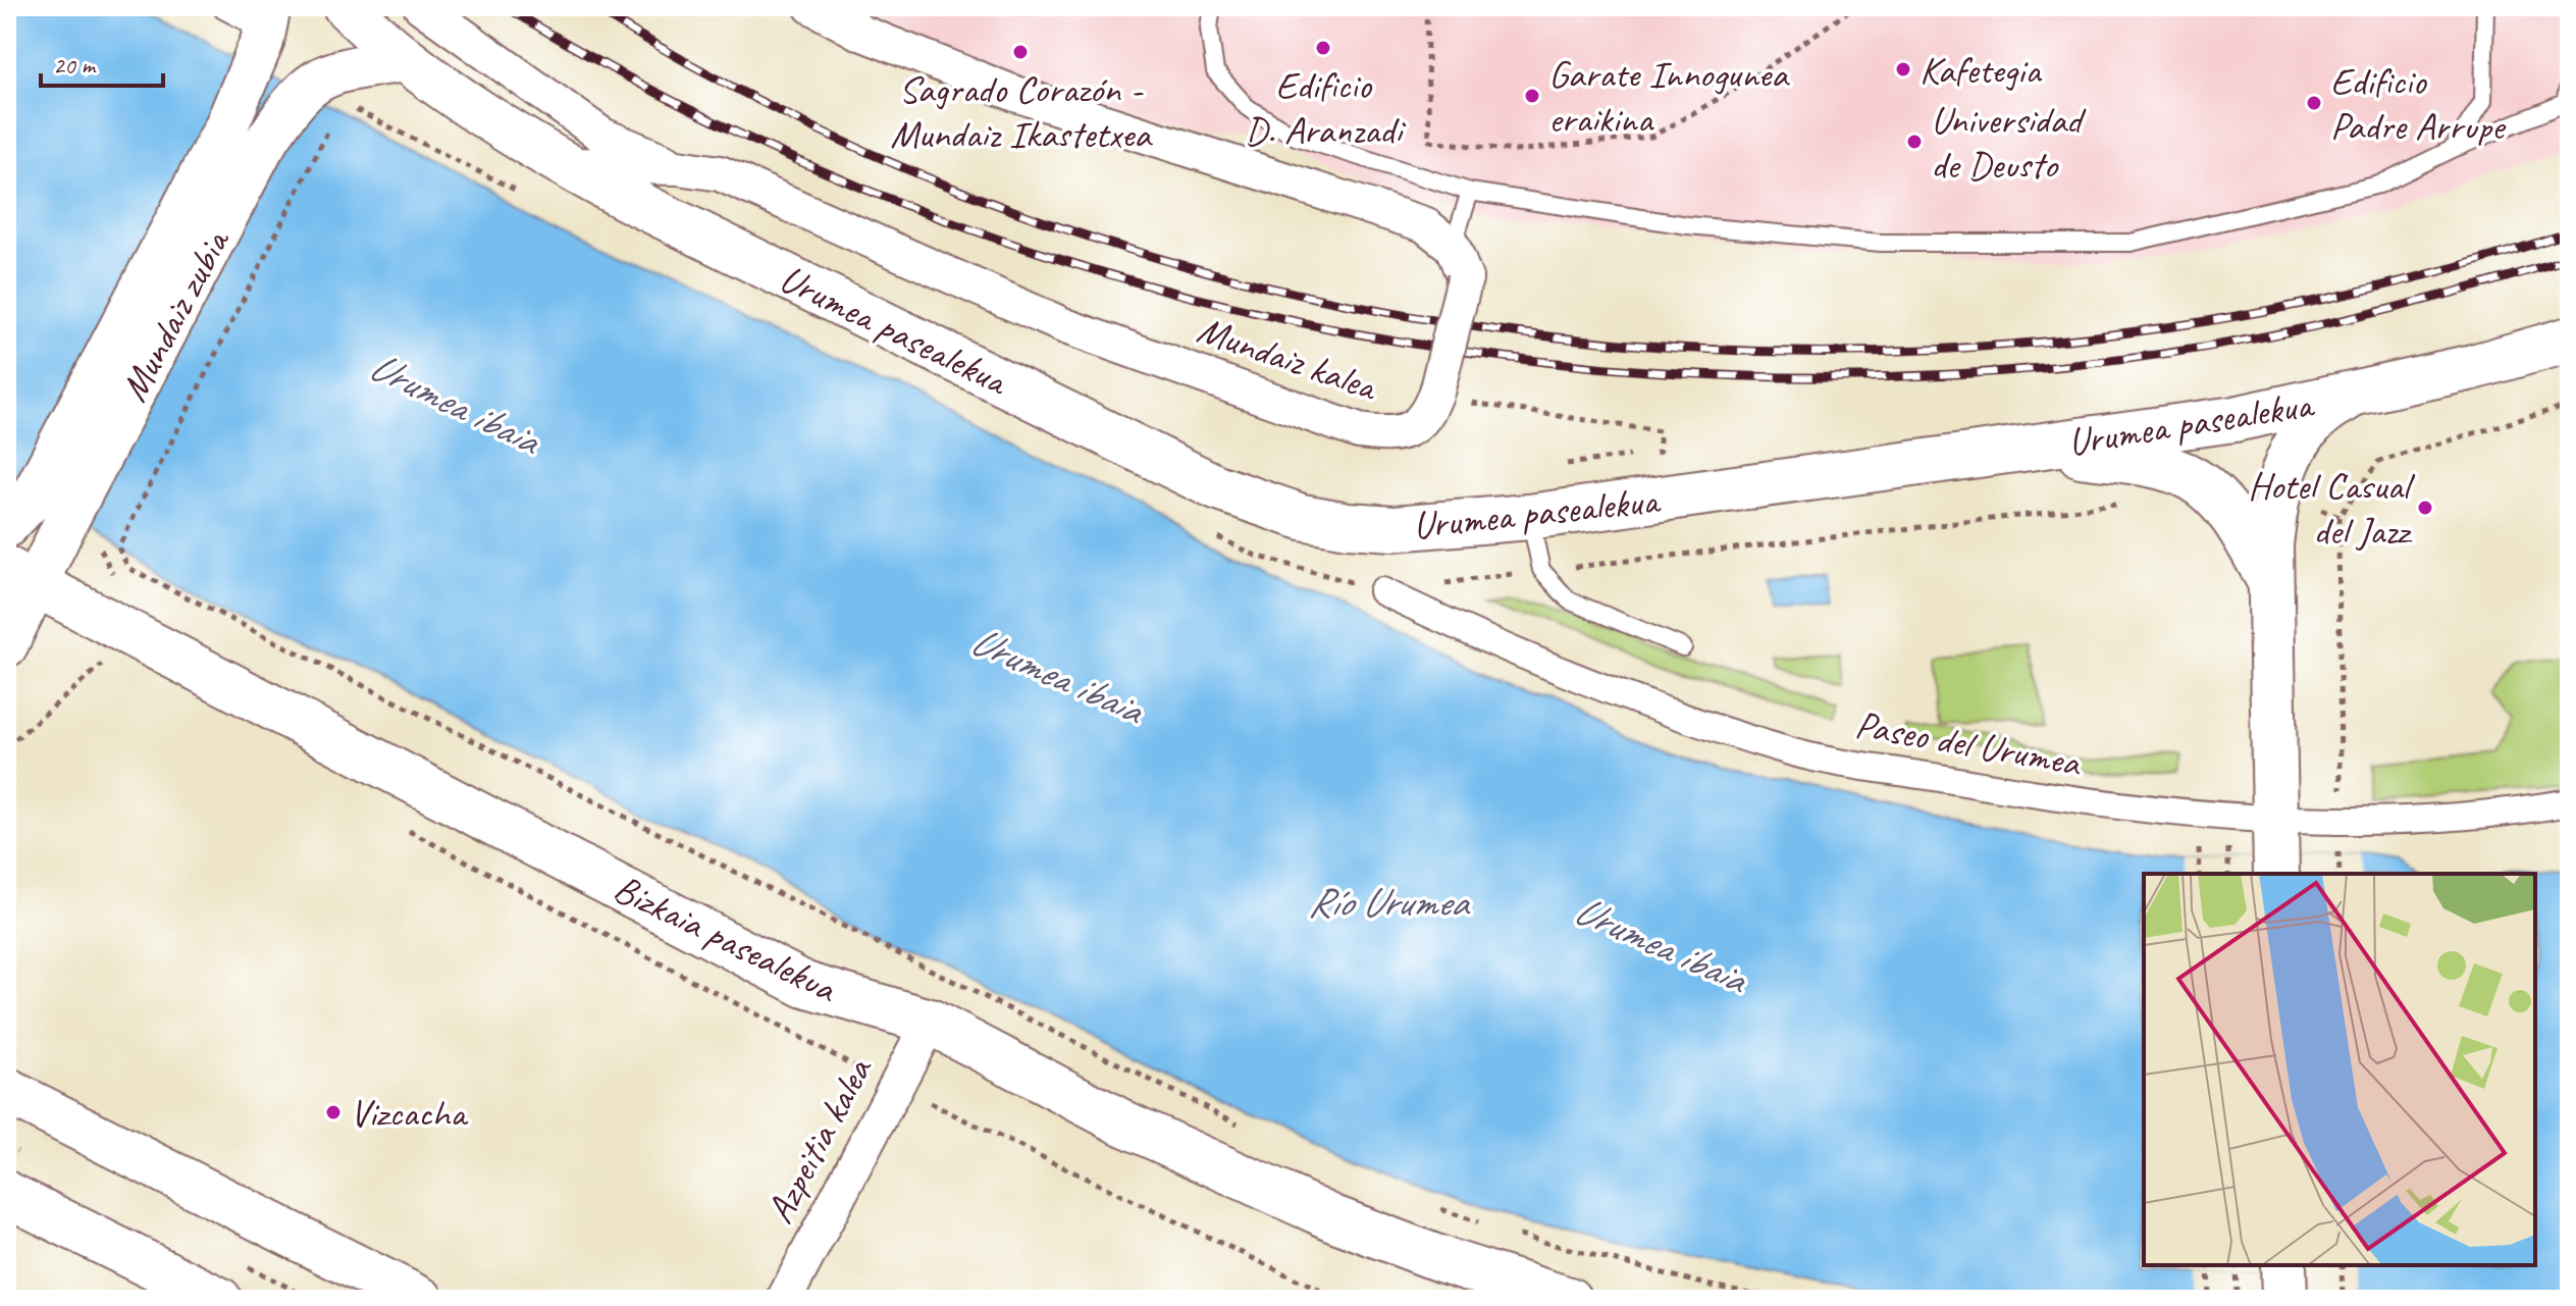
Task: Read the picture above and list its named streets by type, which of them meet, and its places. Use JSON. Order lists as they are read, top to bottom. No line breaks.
{"streets":{"main road":["Urumea pasealekua","Bizkaia pasealekua"],"street":["Mundaiz zubia","Mundaiz kalea","Paseo del Urumea","Azpeitia kalea"]},"crossings":[["Mundaiz zubia","Urumea pasealekua"],["Mundaiz zubia","Bizkaia pasealekua"],["Bizkaia pasealekua","Azpeitia kalea"]],"water":["Urumea ibaia","Río Urumea"],"places":["Edificio D. Aranzadi","Sagrado Corazón - Mundaiz Ikastetxea","Kafetegia","Garate Innogunea eraikina","Edificio Padre Arrupe","Universidad de Deusto","Hotel Casual del Jazz","Vizcacha"],"scale_bar":"20 m"}
